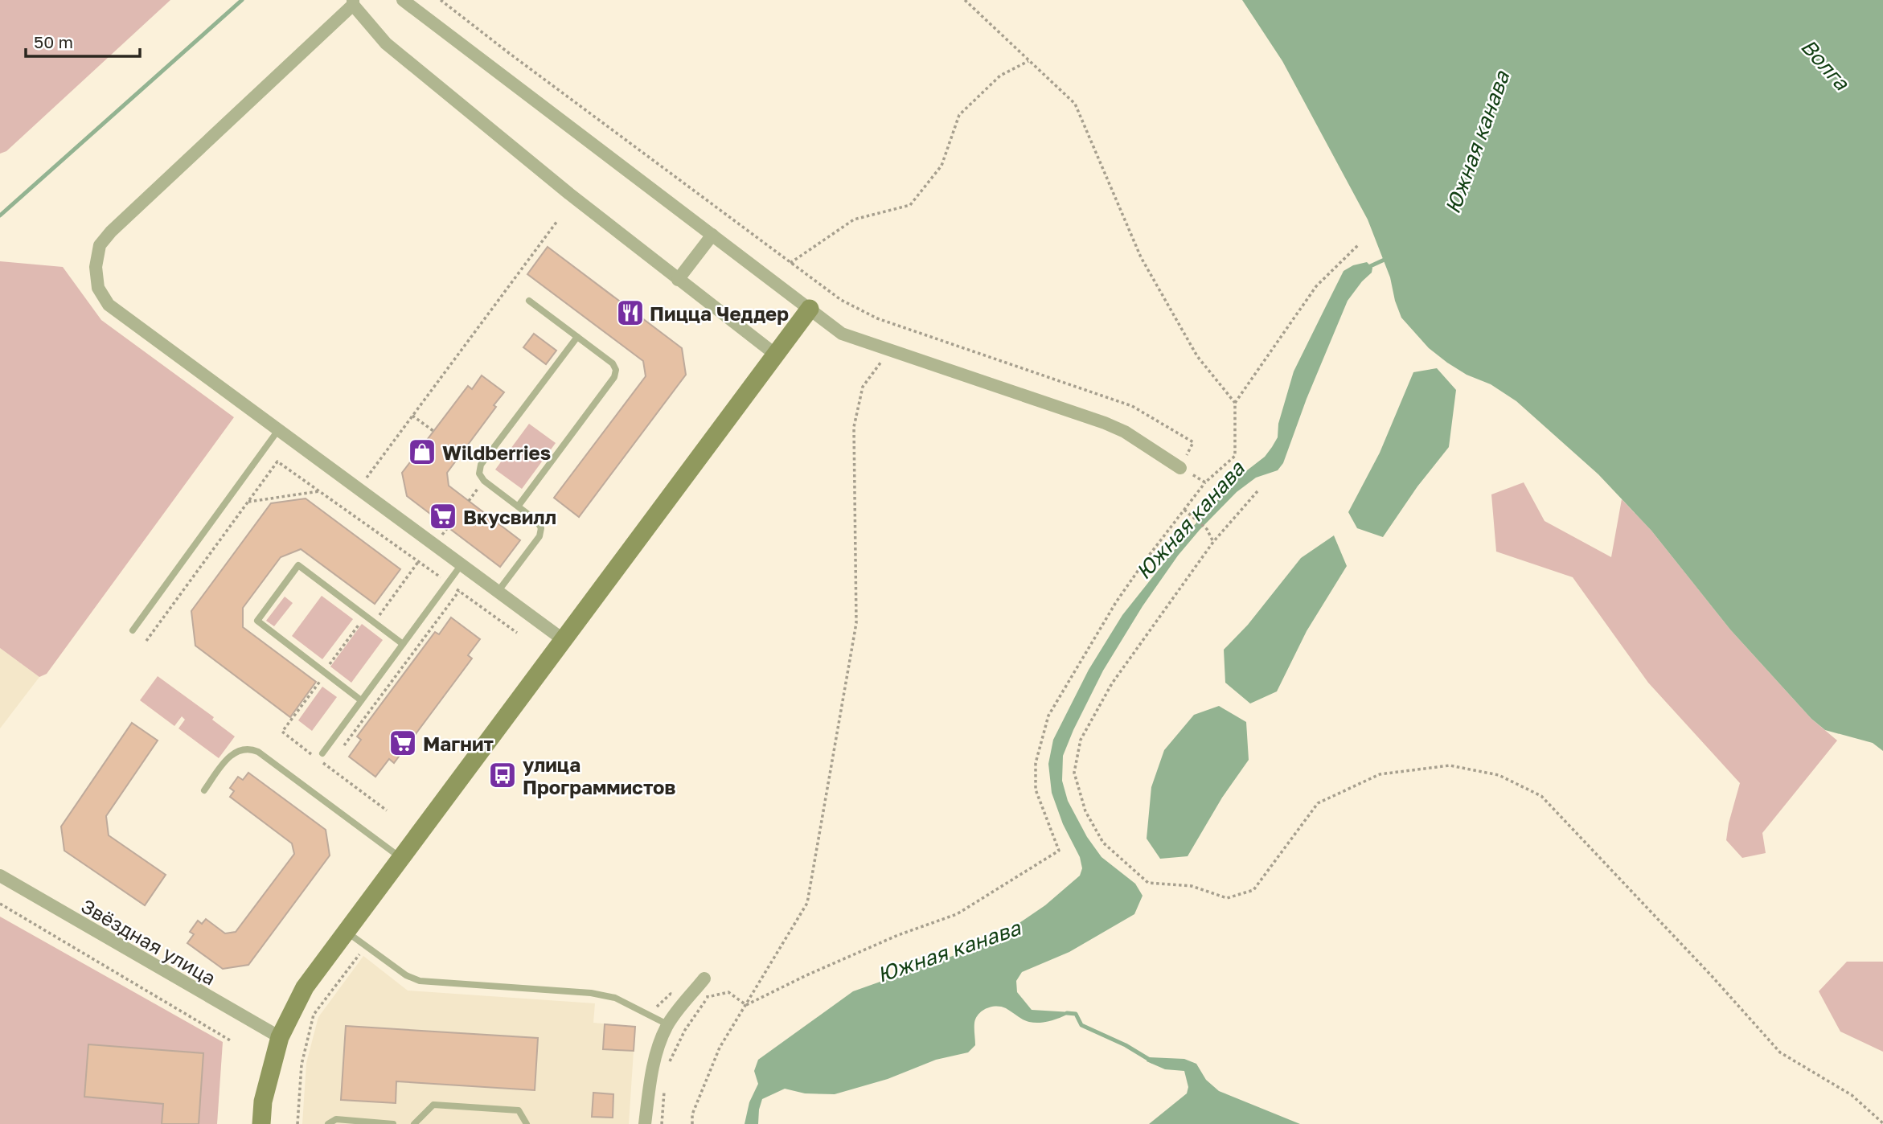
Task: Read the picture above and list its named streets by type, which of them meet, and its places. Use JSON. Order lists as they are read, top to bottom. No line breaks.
{"streets":{"street":["Звёздная улица"]},"water":["Волга","Южная канава"],"places":{"restaurant":["Пицца Чеддер"],"shop":["Wildberries"],"supermarket":["Вкусвилл","Магнит"],"bus stop":["улица Программистов"]},"scale_bar":"50 m"}
